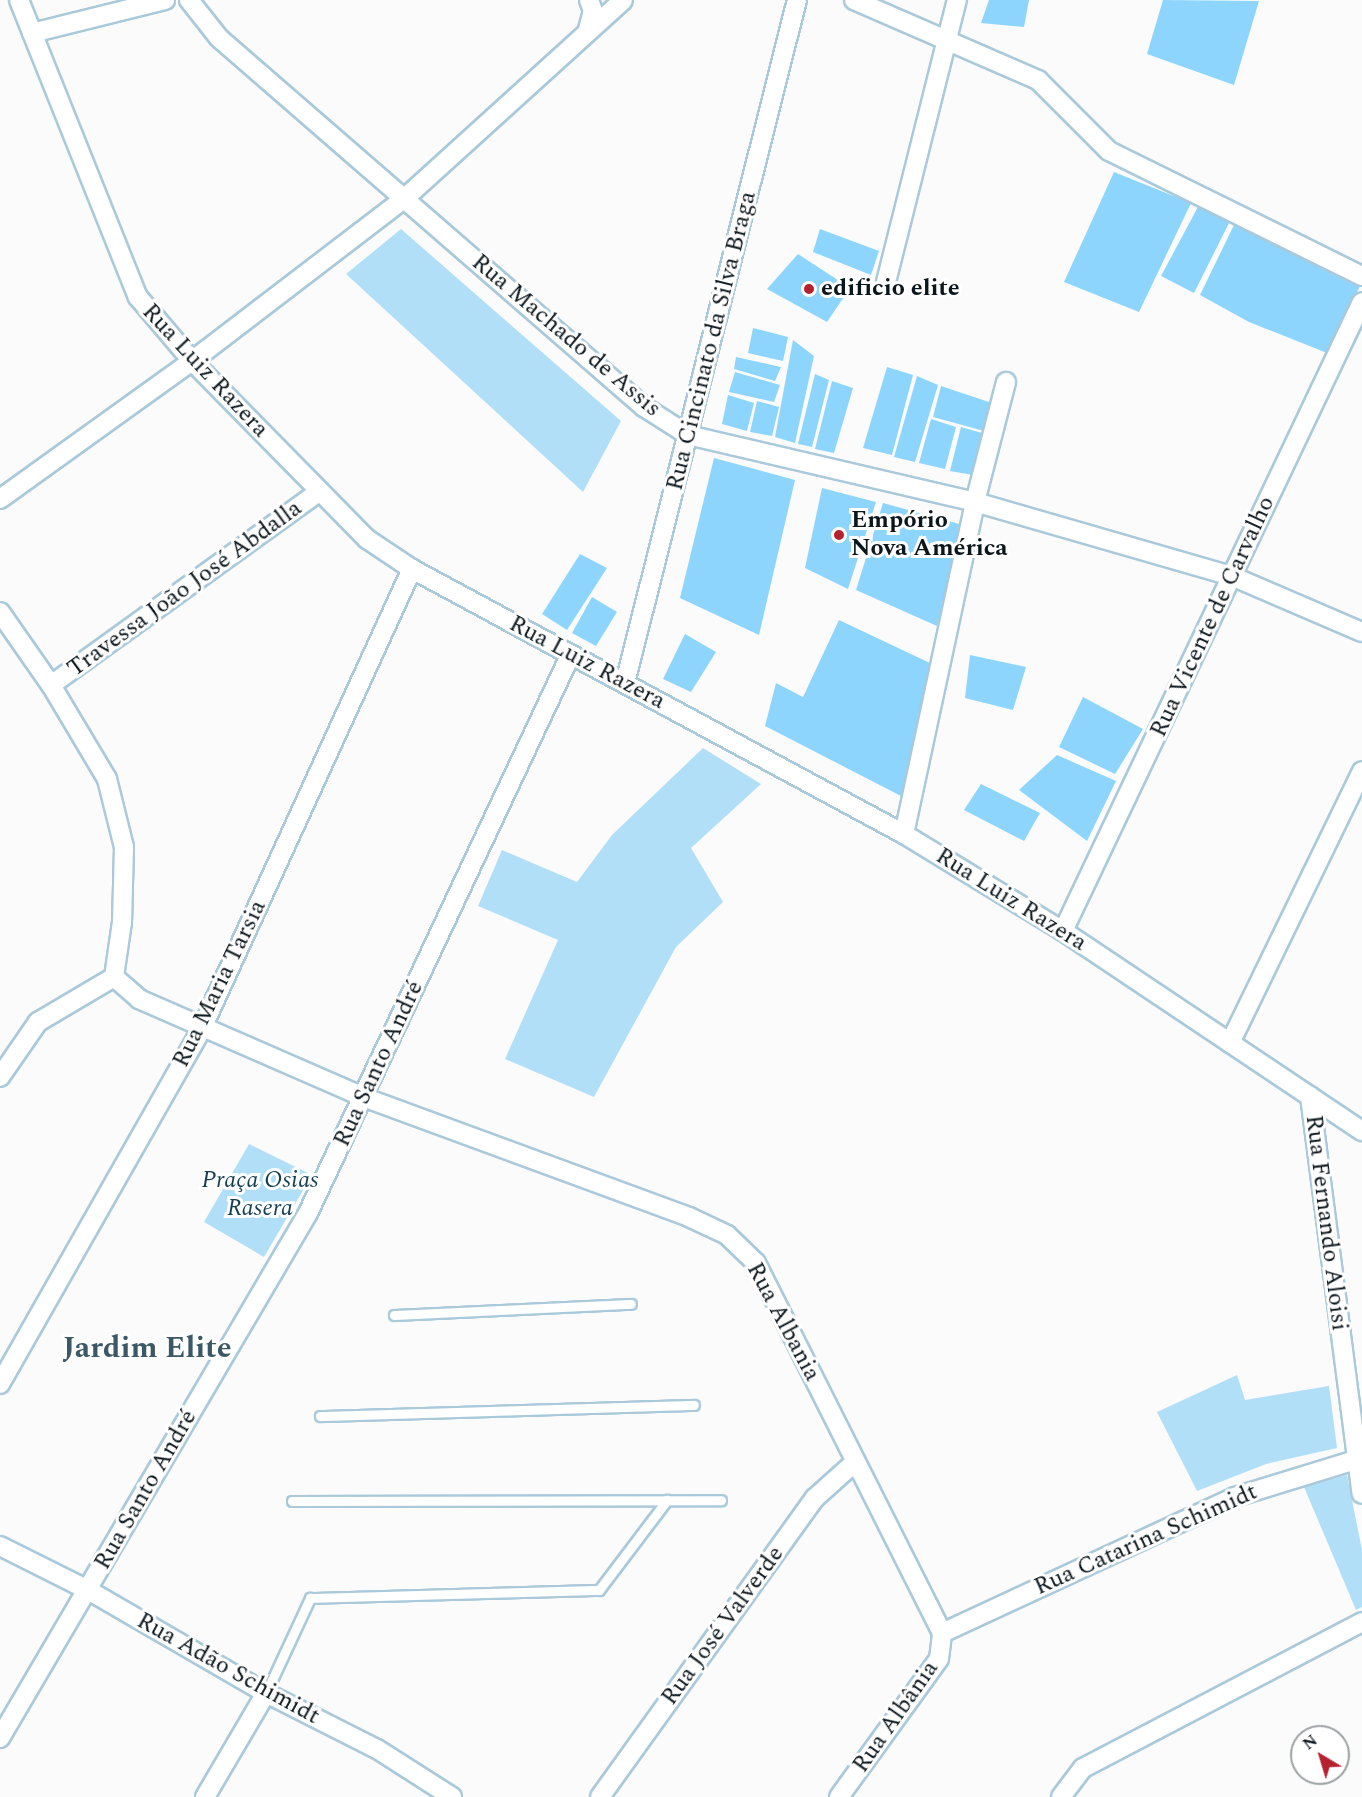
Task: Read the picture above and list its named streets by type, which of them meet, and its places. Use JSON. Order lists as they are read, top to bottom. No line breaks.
{"streets":{"street":["Rua Machado de Assis","Rua Cincinato da Silva Braga","Rua Luiz Razera","Travessa João José Abdalla","Rua Vicente de Carvalho","Rua Maria Tarsia","Rua Santo André","Rua Fernando Aloisi","Rua Albania","Rua Catarina Schimidt","Rua José Valverde","Rua Adão Schimidt","Rua Albânia"]},"crossings":[["Rua Machado de Assis","Rua Cincinato da Silva Braga"],["Rua Machado de Assis","Rua Vicente de Carvalho"],["Rua Cincinato da Silva Braga","Rua Luiz Razera"],["Rua Luiz Razera","Travessa João José Abdalla"],["Rua Luiz Razera","Rua Vicente de Carvalho"],["Rua Luiz Razera","Rua Maria Tarsia"],["Rua Luiz Razera","Rua Santo André"],["Rua Luiz Razera","Rua Fernando Aloisi"],["Rua Santo André","Rua Albania"],["Rua Santo André","Rua Adão Schimidt"],["Rua Fernando Aloisi","Rua Catarina Schimidt"],["Rua Albania","Rua Catarina Schimidt"],["Rua Albania","Rua José Valverde"],["Rua Albania","Rua Albânia"],["Rua Catarina Schimidt","Rua Albânia"]],"districts":["Jardim Elite"],"parks":["Praça Osias Rasera"],"places":["edificio elite","Empório Nova América"],"north":"top left"}
